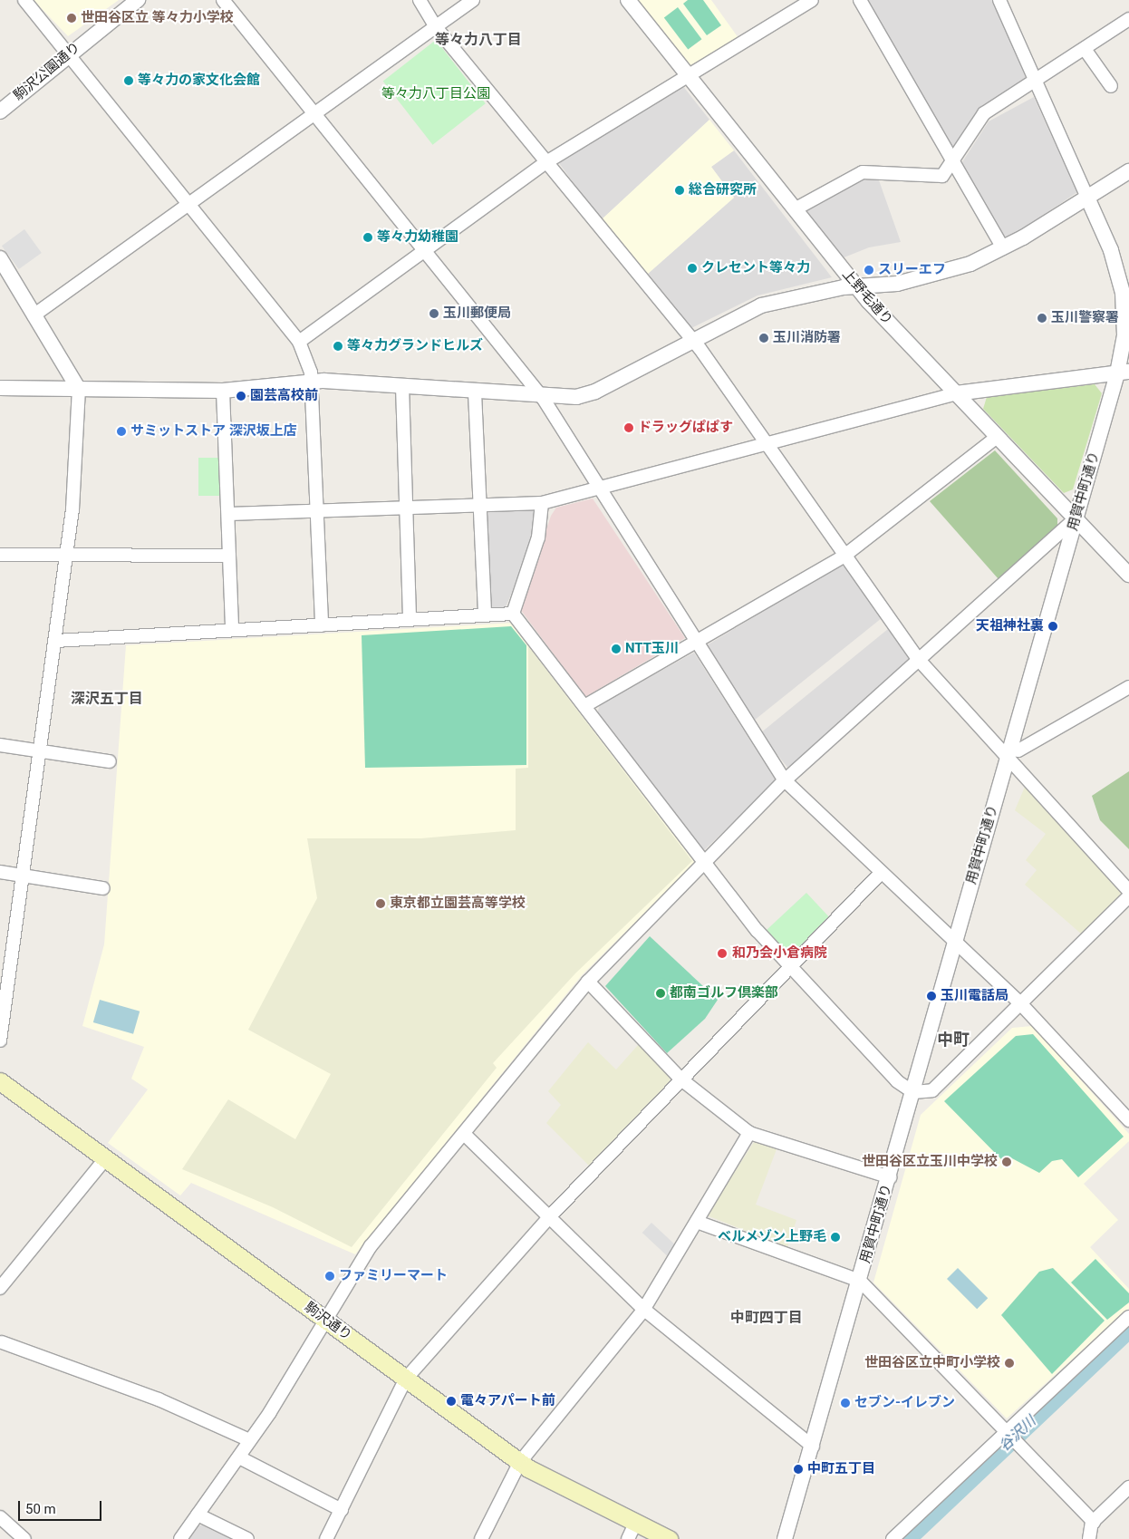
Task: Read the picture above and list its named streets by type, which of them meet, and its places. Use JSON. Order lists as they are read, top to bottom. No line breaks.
{"streets":{"main road":["駒沢通り"],"street":["駒沢公園通り","上野毛通り","用賀中町通り"]},"crossings":[["上野毛通り","用賀中町通り"]],"districts":["等々力八丁目","深沢五丁目","中町","中町四丁目"],"water":["谷沢川"],"parks":["等々力八丁目公園"],"places":["世田谷区立 等々力小学校","等々力の家文化会館","総合研究所","等々力幼稚園","クレセント等々力","スリーエフ","玉川郵便局","玉川警察署","玉川消防署","等々力グランドヒルズ","園芸高校前","ドラッグぱぱす","サミットストア 深沢坂上店","天祖神社裏","NTT玉川","東京都立園芸高等学校","和乃会小倉病院","都南ゴルフ倶楽部","玉川電話局","世田谷区立玉川中学校","ベルメゾン上野毛","ファミリーマート","世田谷区立中町小学校","電々アパート前","セブン-イレブン","中町五丁目"],"scale_bar":"50 m"}
